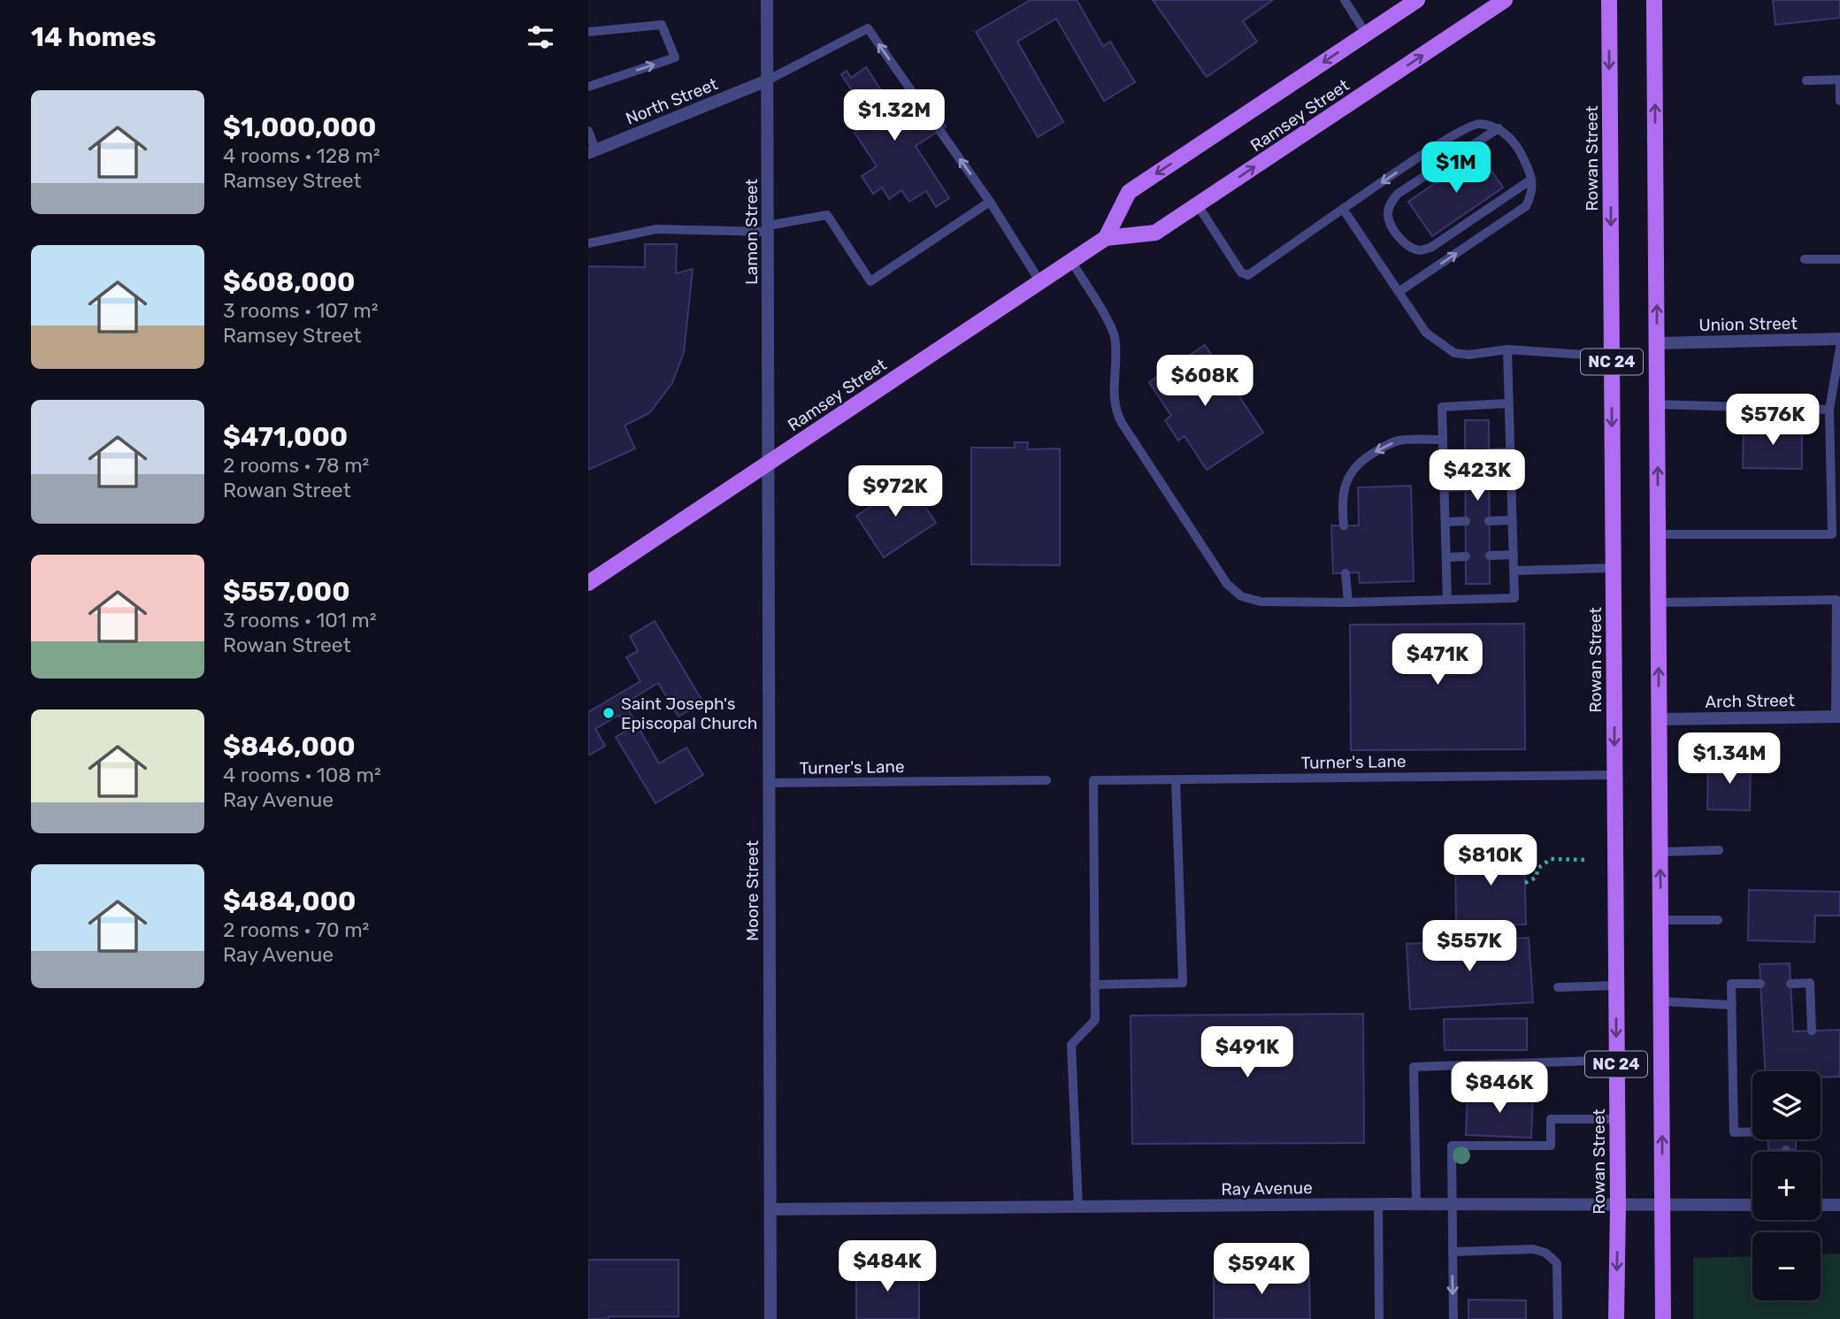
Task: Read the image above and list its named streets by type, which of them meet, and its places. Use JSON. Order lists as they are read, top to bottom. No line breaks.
{"streets":{"main road":["Ramsey Street","Rowan Street","NC 24"],"street":["North Street","Lamon Street","Union Street","Arch Street","Moore Street","Ray Avenue"],"lane":["Turner's Lane"]},"crossings":[["North Street","Lamon Street"],["Ramsey Street","Lamon Street"],["Ramsey Street","Moore Street"],["Rowan Street","Turner's Lane"],["Rowan Street","Ray Avenue"],["Lamon Street","Moore Street"],["Union Street","NC 24"],["NC 24","Arch Street"],["NC 24","Ray Avenue"],["Turner's Lane","Moore Street"],["Moore Street","Ray Avenue"]],"places":["Saint Joseph's Episcopal Church"],"page":{"heading":"14 homes","list":[{"name":"$1,000,000","note":"4 rooms · 128 m² · Ramsey Street"},{"name":"$608,000","note":"3 rooms · 107 m² · Ramsey Street"},{"name":"$471,000","note":"2 rooms · 78 m² · Rowan Street"},{"name":"$557,000","note":"3 rooms · 101 m² · Rowan Street"},{"name":"$846,000","note":"4 rooms · 108 m² · Ray Avenue"},{"name":"$484,000","note":"2 rooms · 70 m² · Ray Avenue"}],"price":["$1.32M","$1M","$608K","$576K","$423K","$972K","$471K","$1.34M","$810K","$557K","$491K","$846K","$484K","$594K"],"map_buttons":["+","−"]}}
